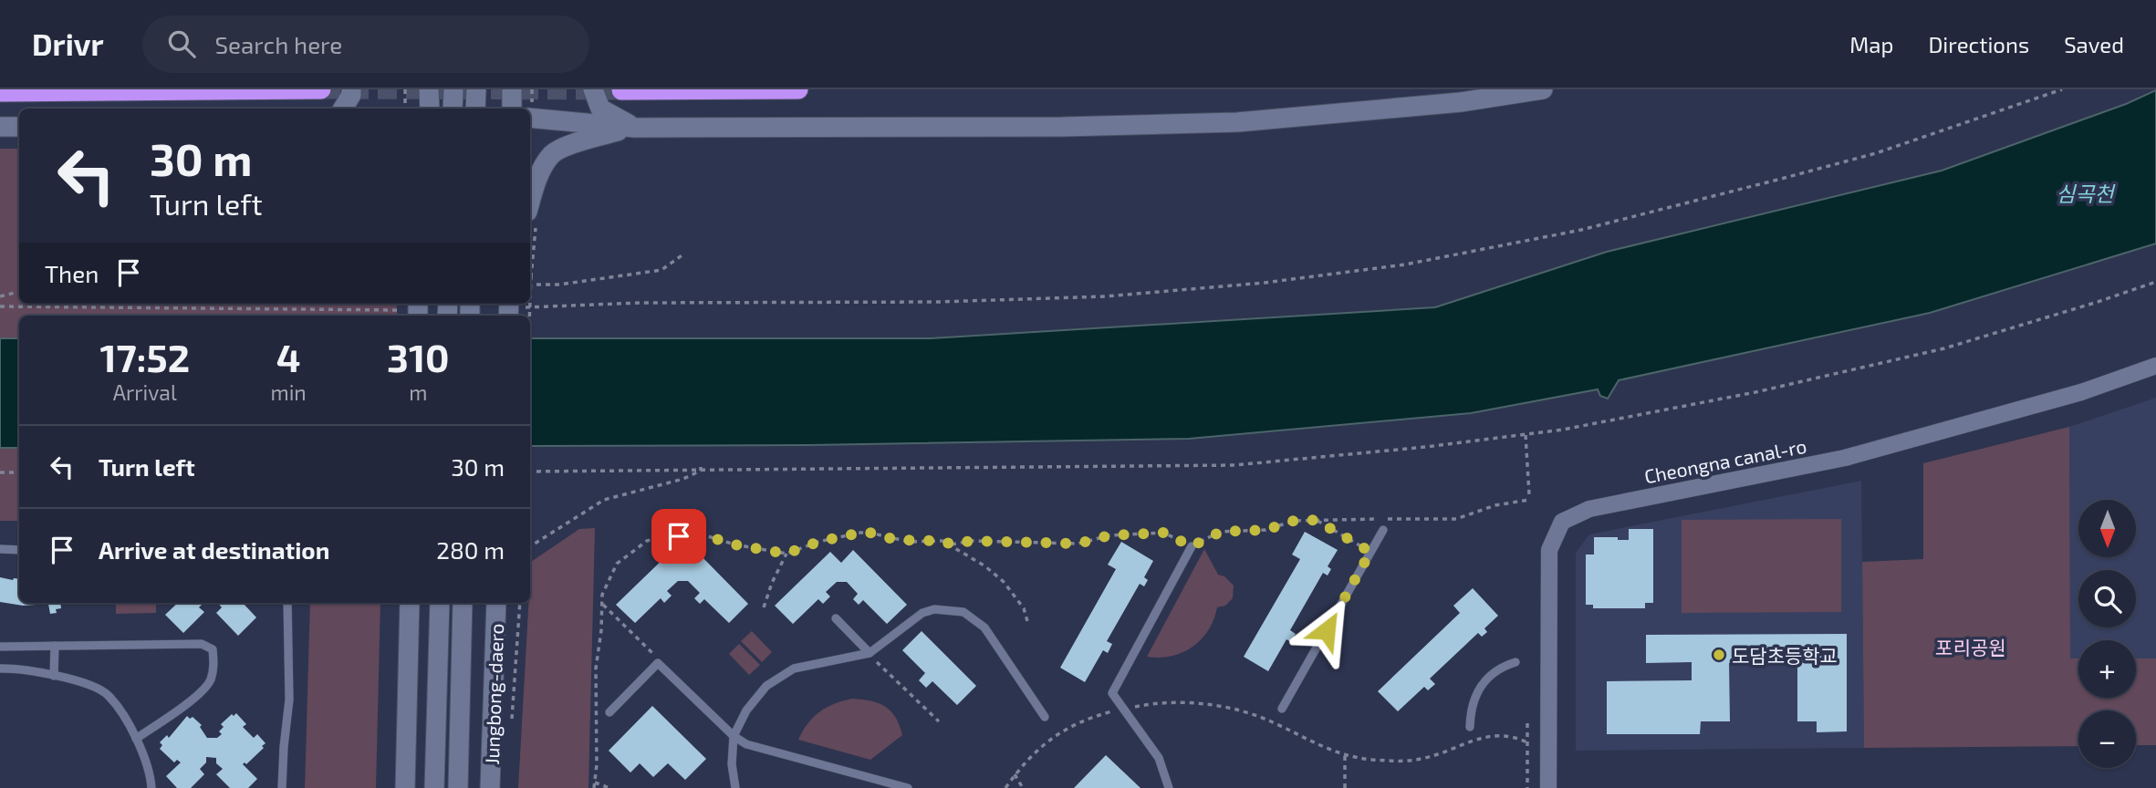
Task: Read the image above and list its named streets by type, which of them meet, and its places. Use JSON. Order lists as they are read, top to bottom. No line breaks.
{"streets":{"street":["Cheongna canal-ro","Jungbong-daero"]},"water":["심곡천"],"parks":["포리공원"],"places":["도담초등학교"],"north":"bottom","page":{"header":"Drivr","search":"Search here","nav":["Map","Directions","Saved"],"turn":["30 m","Turn left"],"then":"Then","eta":["17:52","Arrival","4","min","310","m"],"list":[{"name":"Turn left","value":"30 m"},{"name":"Arrive at destination","value":"280 m"}],"map_buttons":["+","−"]}}
